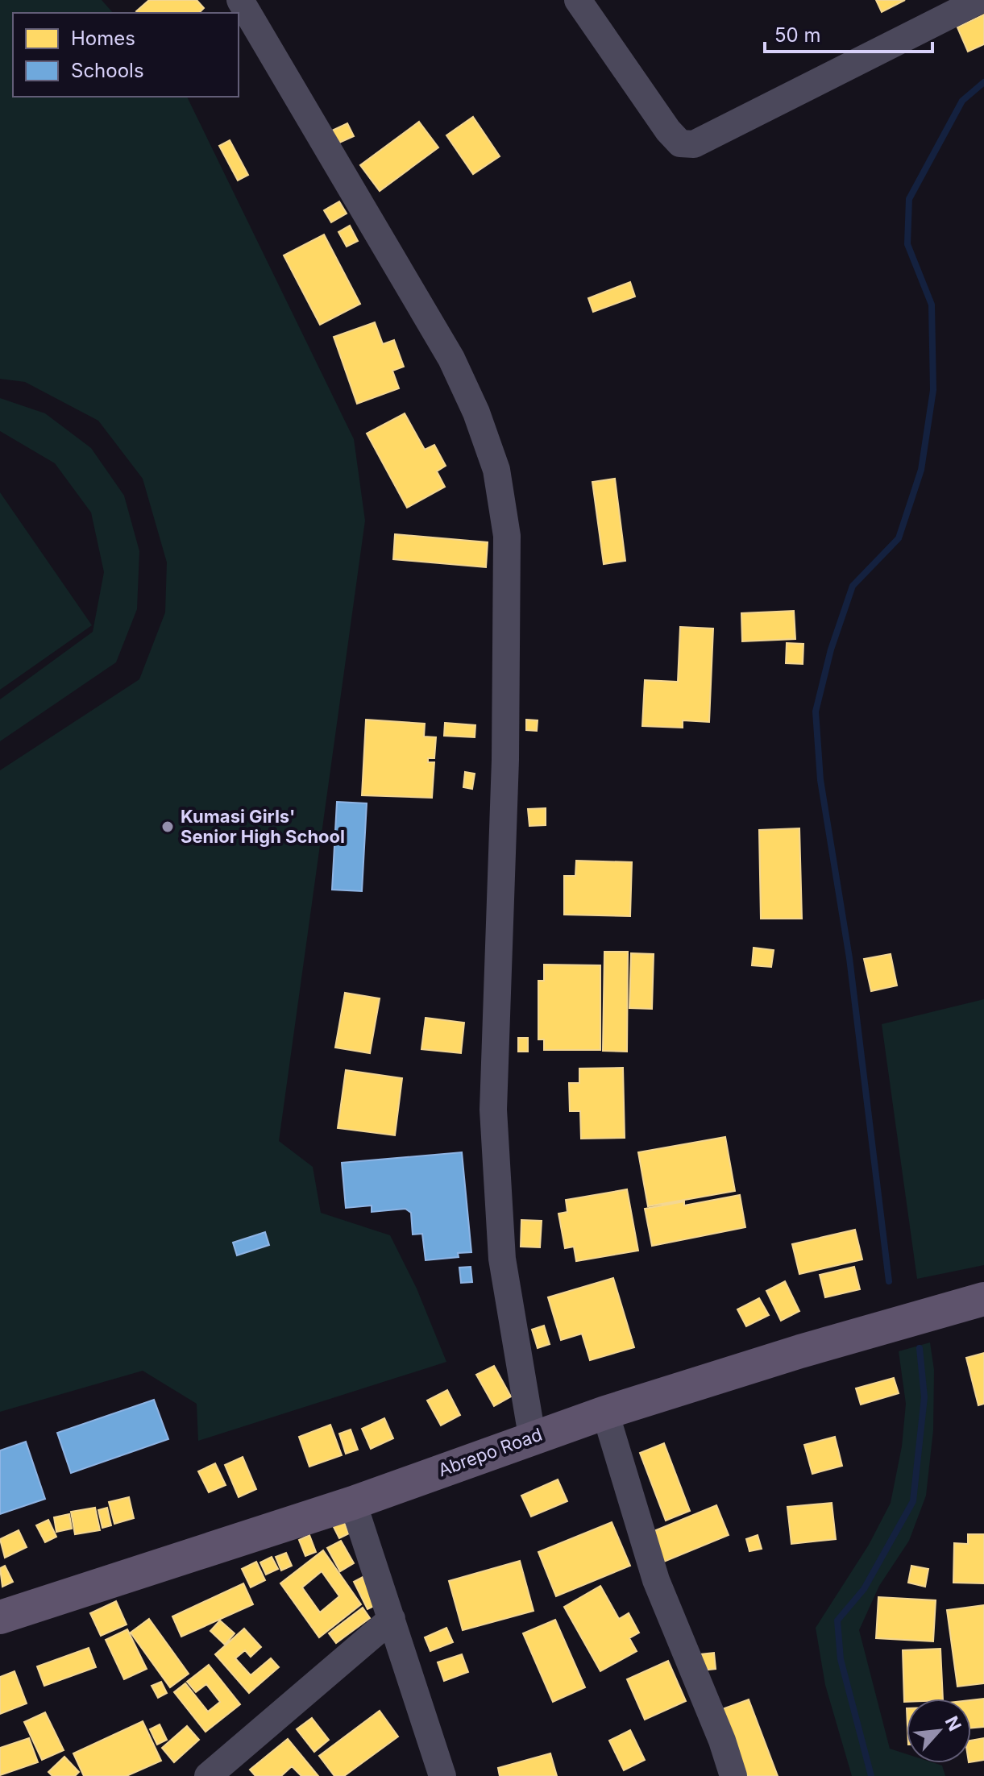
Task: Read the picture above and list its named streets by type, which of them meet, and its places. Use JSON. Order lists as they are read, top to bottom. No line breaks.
{"streets":{"main road":["Abrepo Road"]},"places":["Kumasi Girls' Senior High School"],"legend":["Homes","Schools"],"scale_bar":"50 m","north":"top right"}
